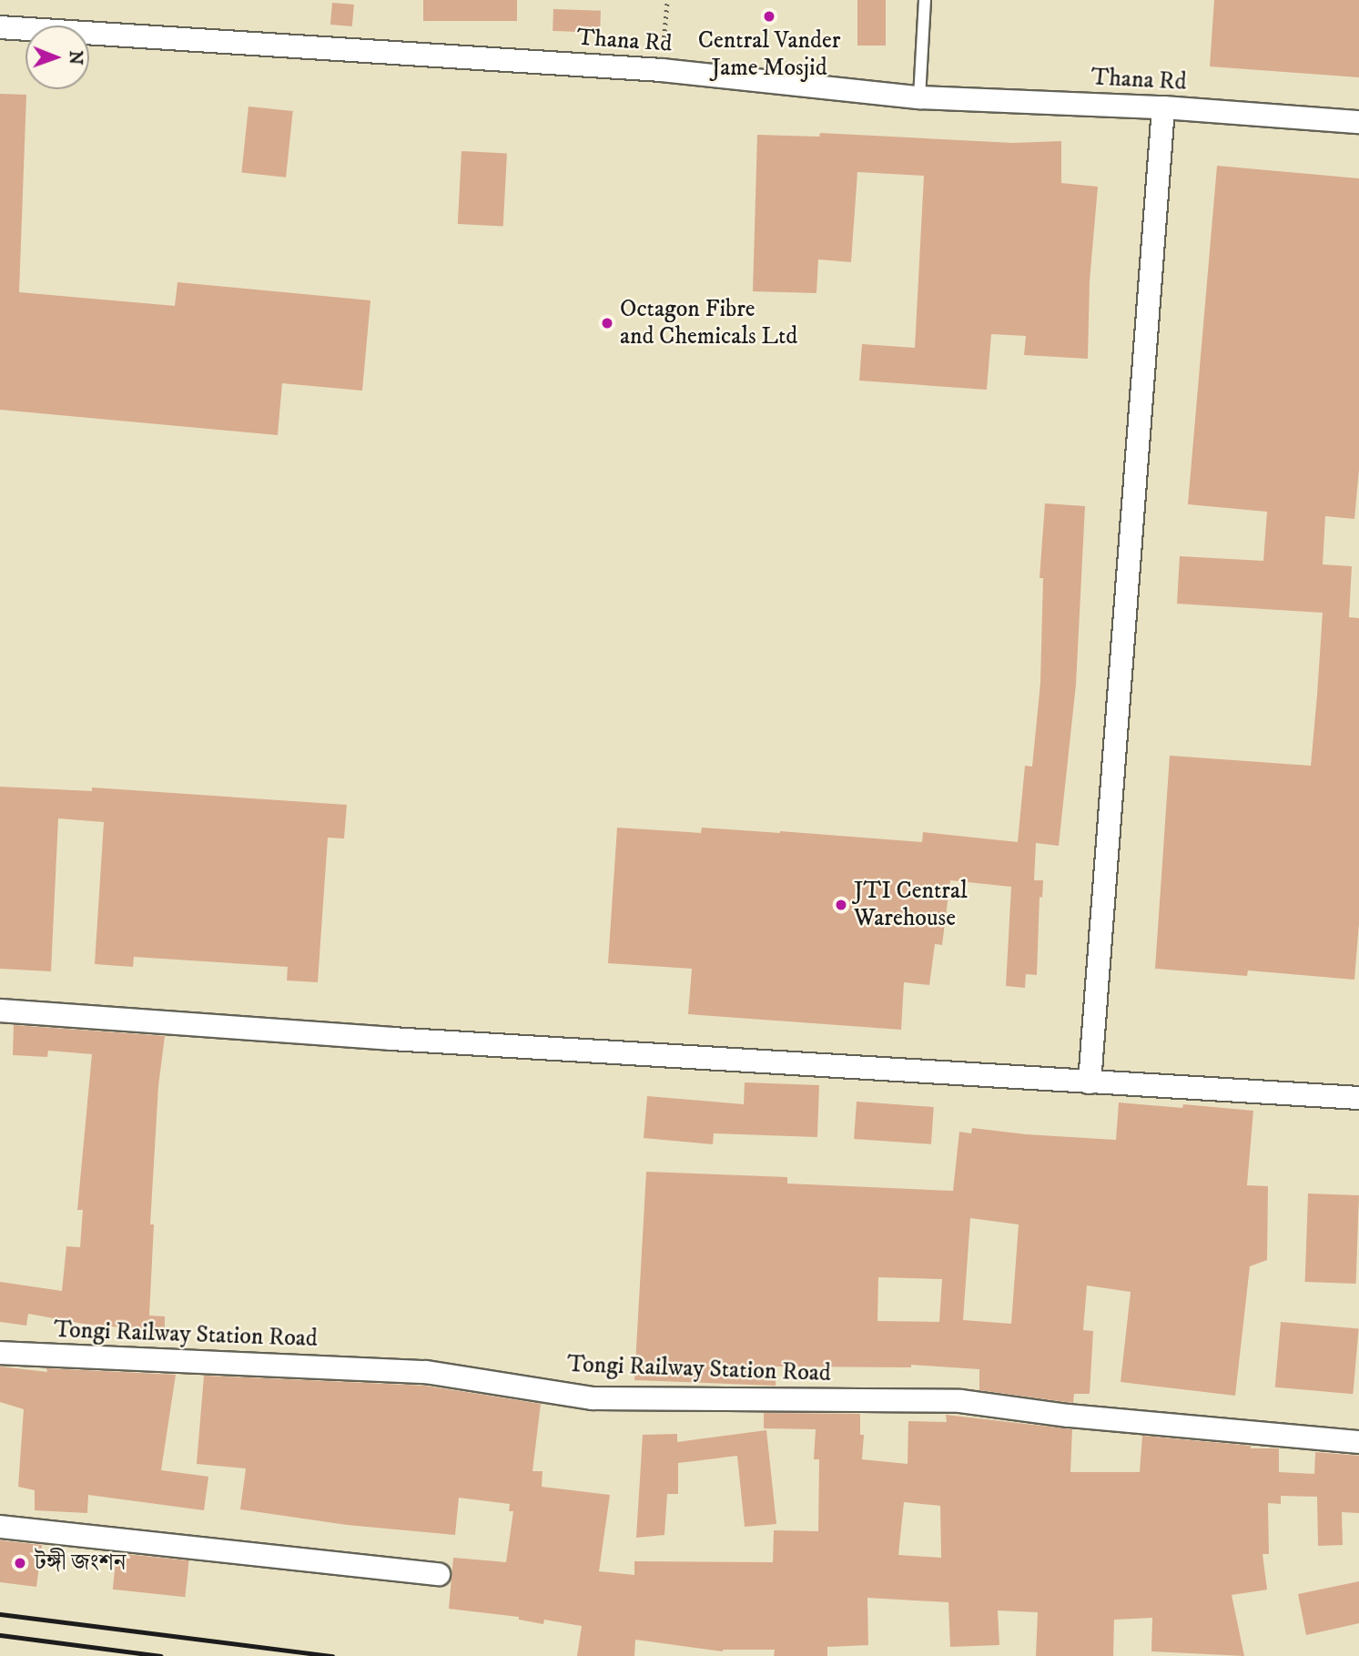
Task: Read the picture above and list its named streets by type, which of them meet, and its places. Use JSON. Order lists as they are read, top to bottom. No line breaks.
{"streets":{"street":["Thana Rd","Tongi Railway Station Road"]},"places":["Central Vander Jame Mosjid","Octagon Fibre and Chemicals Ltd","JTI Central Warehouse","টঙ্গী জংশন"],"north":"right"}
